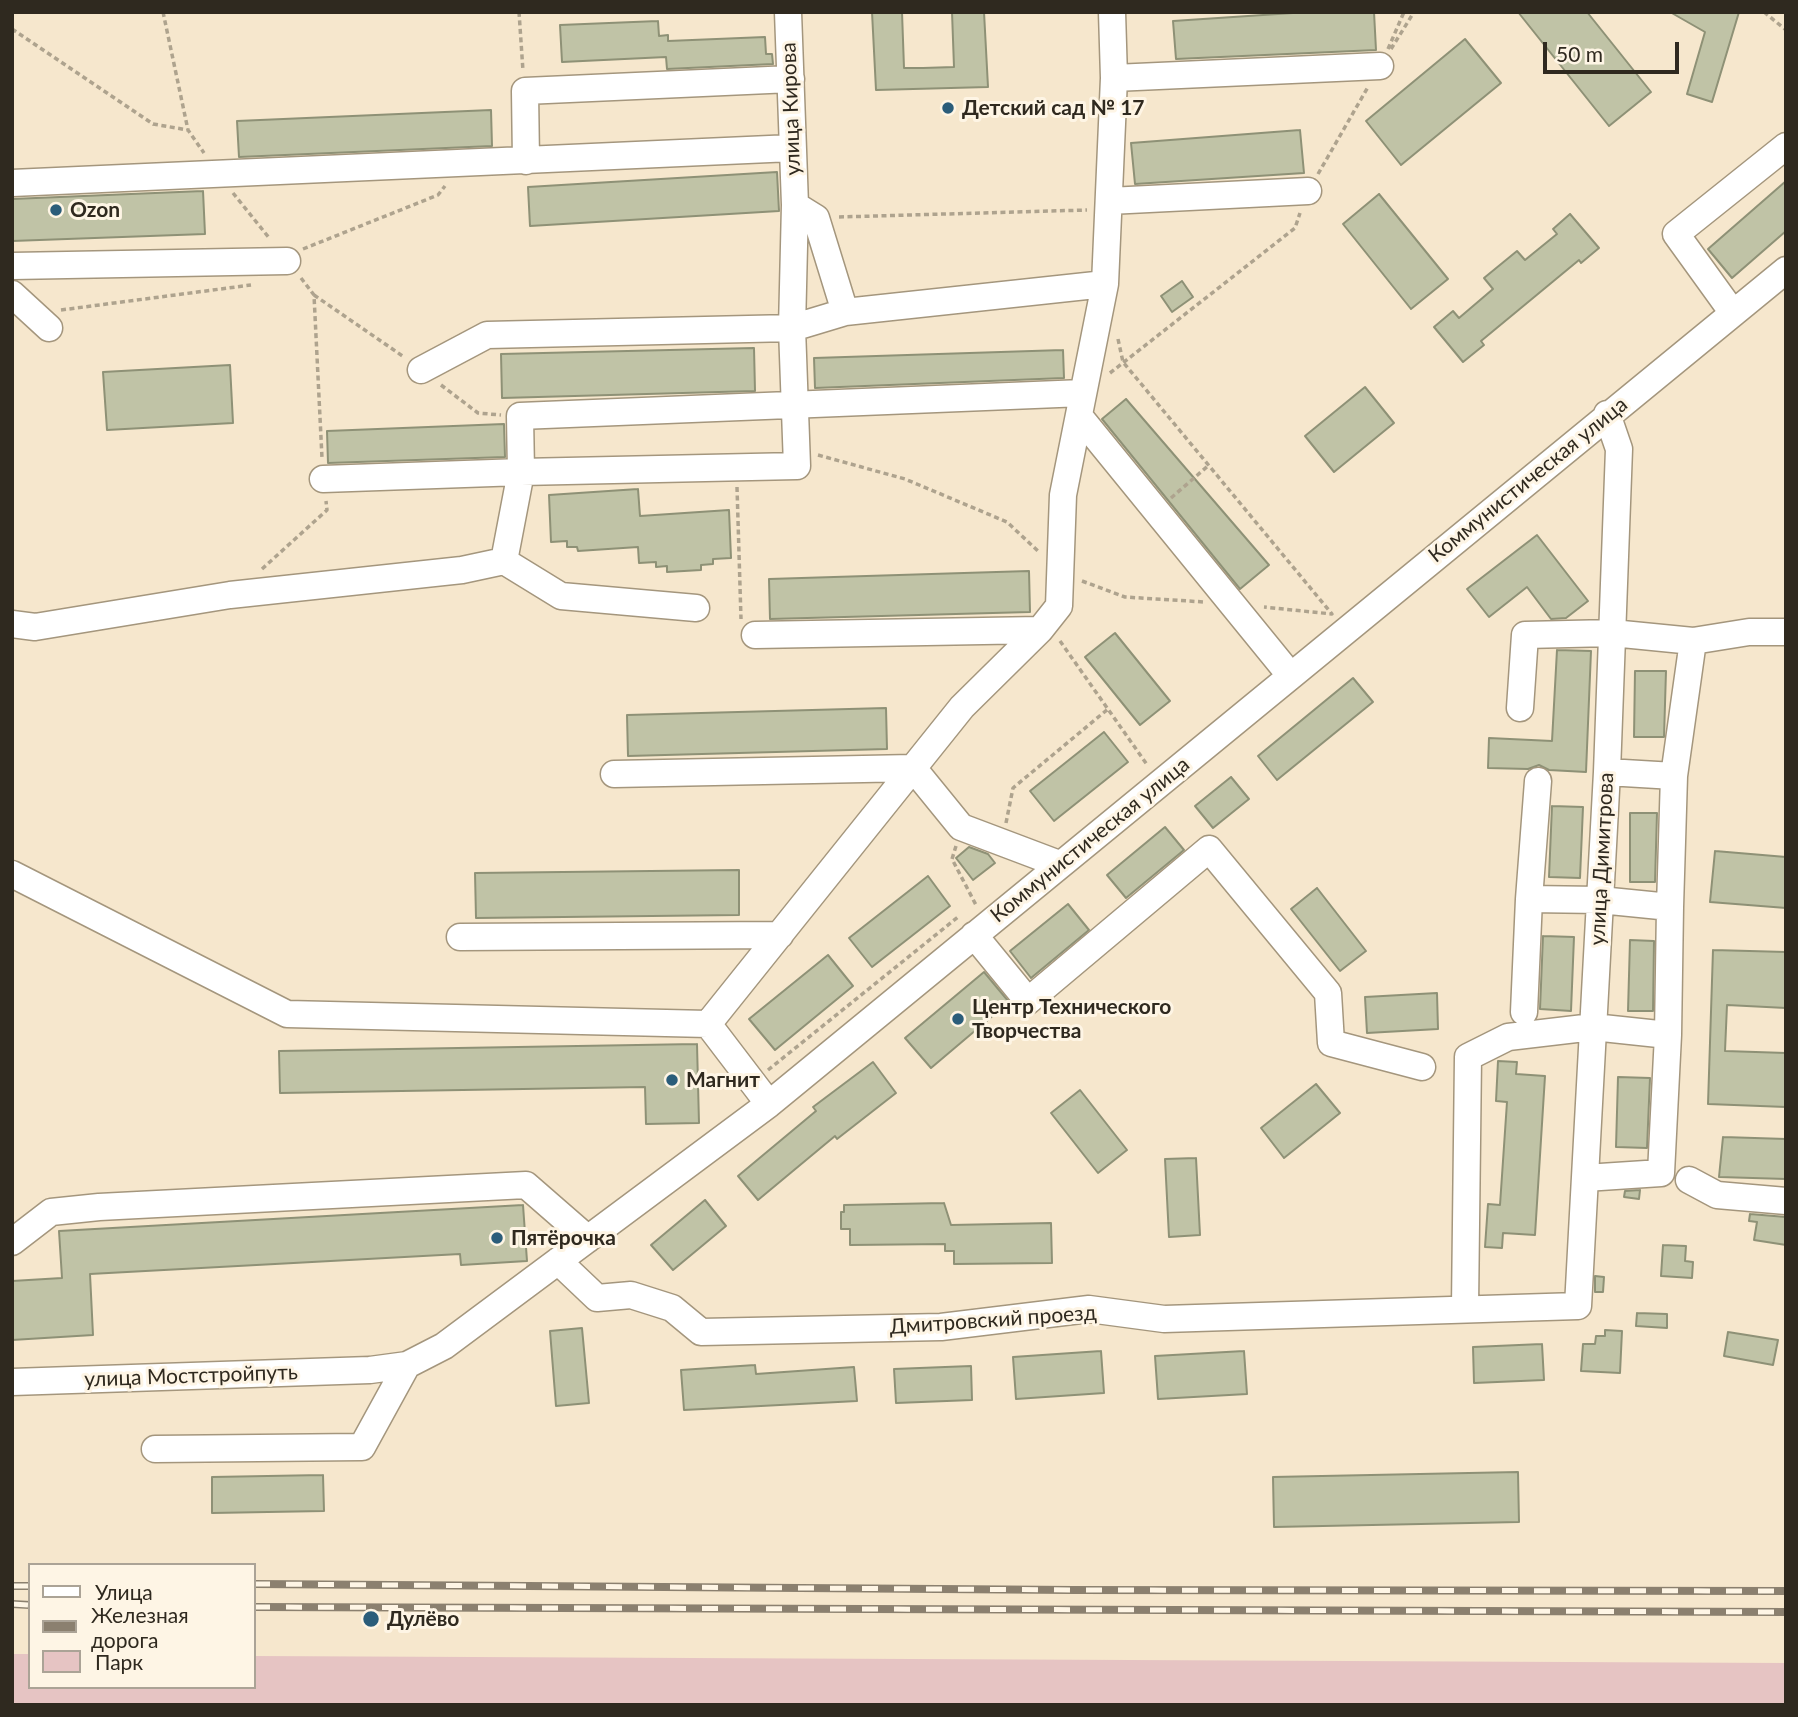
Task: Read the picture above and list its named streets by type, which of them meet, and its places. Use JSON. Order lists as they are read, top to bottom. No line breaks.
{"streets":{"street":["улица Кирова","Коммунистическая улица","улица Димитрова","Дмитровский проезд","улица Мостстройпуть"]},"crossings":[["Коммунистическая улица","улица Димитрова"],["Коммунистическая улица","Дмитровский проезд"],["Коммунистическая улица","улица Мостстройпуть"],["улица Димитрова","Дмитровский проезд"]],"places":["Детский сад № 17","Ozon","Центр Технического Творчества","Магнит","Пятёрочка","Дулёво"],"legend":["Улица","Железная дорога","Парк"],"scale_bar":"50 m"}
